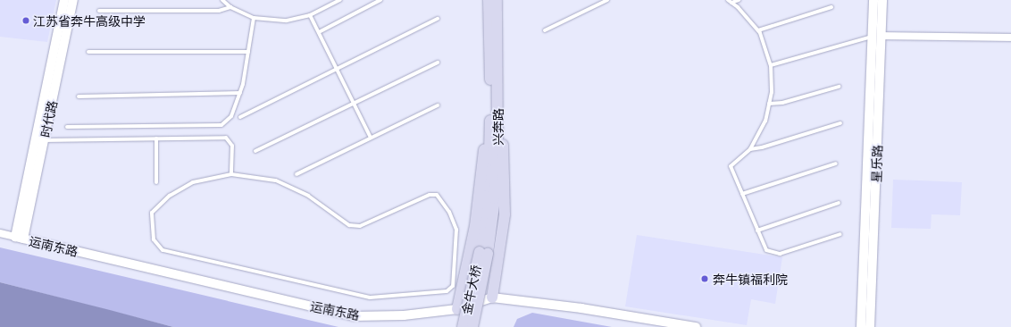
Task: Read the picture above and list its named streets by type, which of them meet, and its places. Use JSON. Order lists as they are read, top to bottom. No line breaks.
{"streets":{"main road":["兴奔路","金牛大桥"],"street":["时代路","星乐路","运南东路"]},"crossings":[["时代路","运南东路"],["兴奔路","金牛大桥"]],"places":["江苏省奔牛高级中学","奔牛镇福利院"]}
